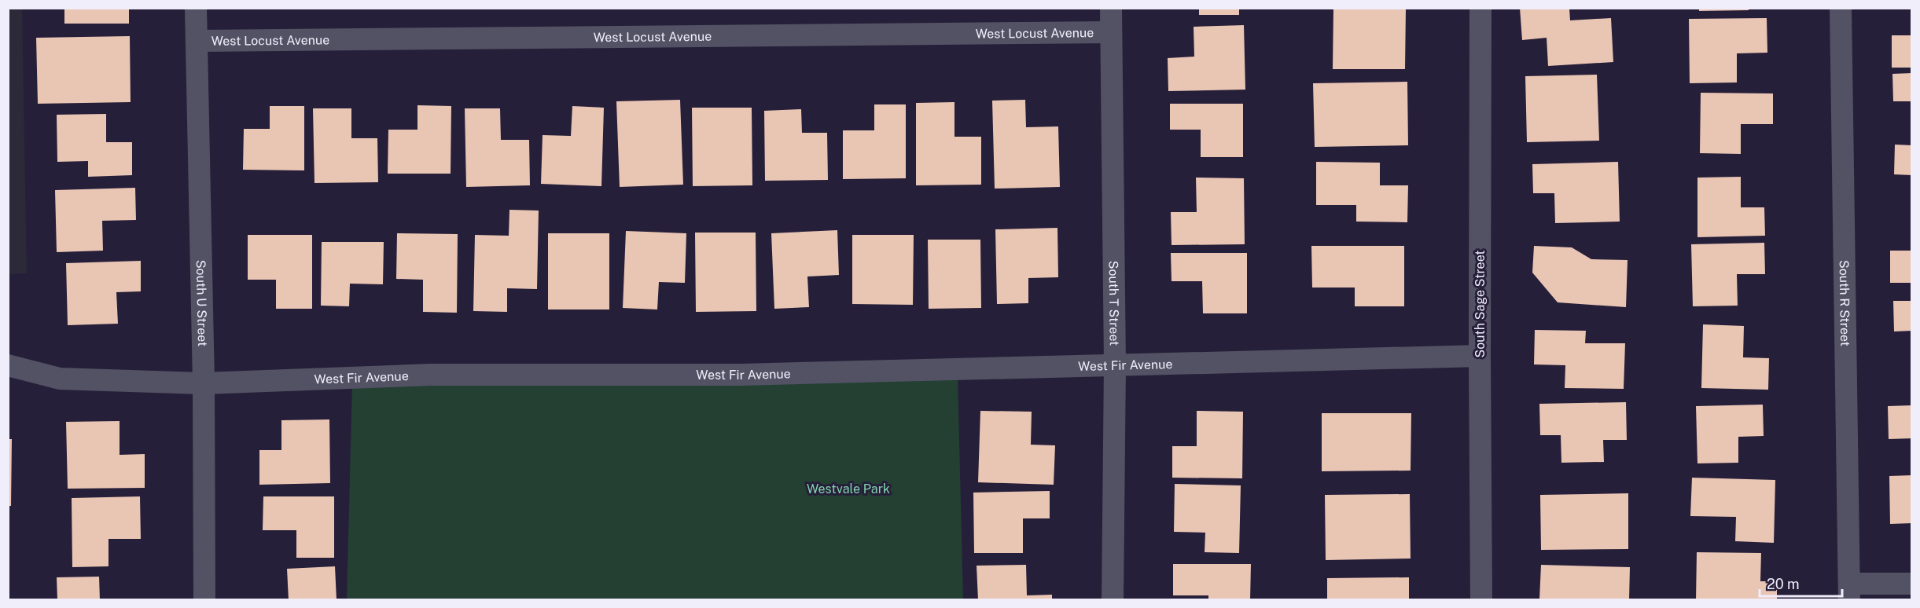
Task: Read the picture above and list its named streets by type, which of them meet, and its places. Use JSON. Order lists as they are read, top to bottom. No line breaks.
{"streets":{"street":["West Locust Avenue","South U Street","South T Street","South Sage Street","South R Street","West Fir Avenue"]},"crossings":[["West Locust Avenue","South U Street"],["West Locust Avenue","South T Street"],["South U Street","West Fir Avenue"],["South T Street","West Fir Avenue"],["South Sage Street","West Fir Avenue"]],"parks":["Westvale Park"],"scale_bar":"20 m"}
